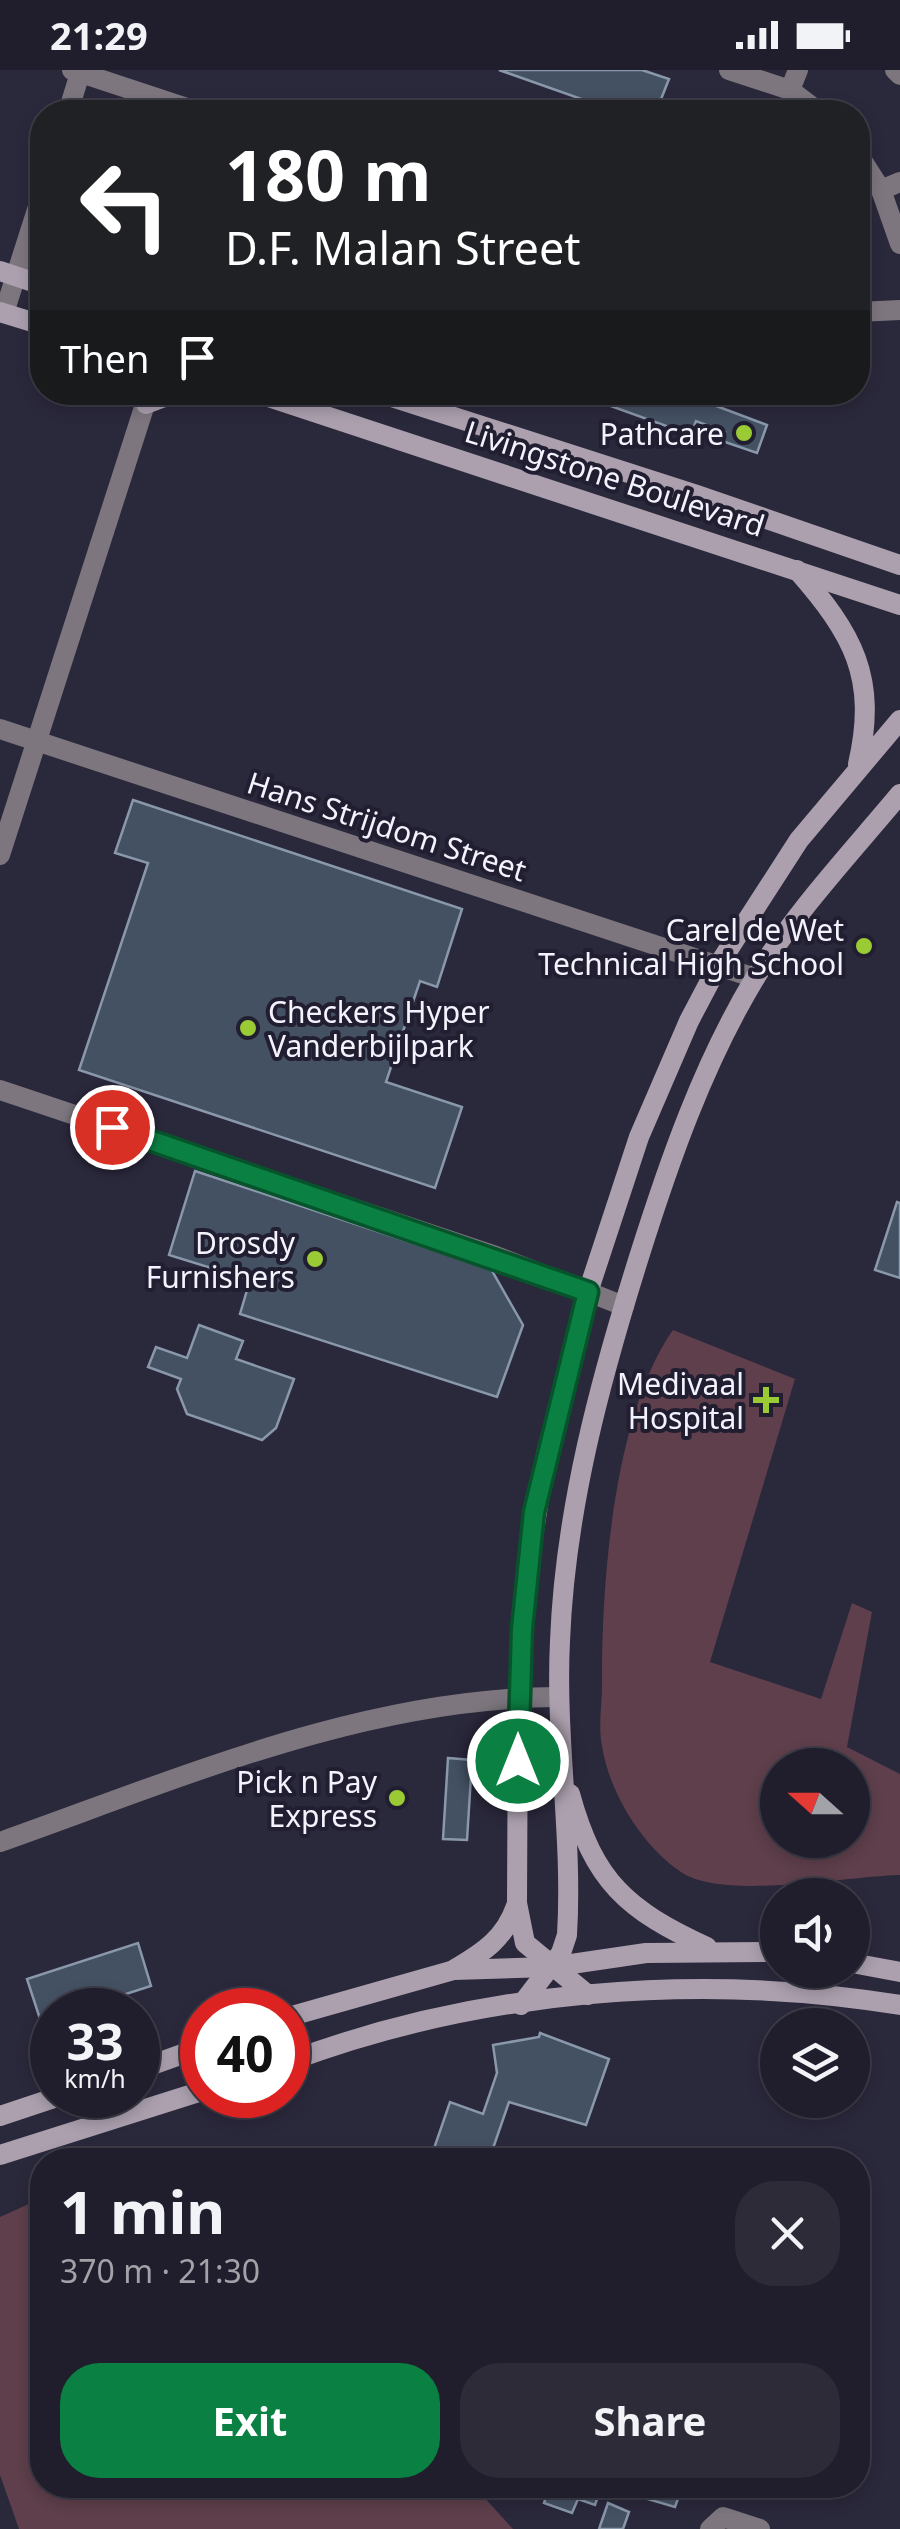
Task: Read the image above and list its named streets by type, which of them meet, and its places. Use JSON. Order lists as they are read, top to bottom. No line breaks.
{"streets":{"street":["Livingstone Boulevard","Hans Strijdom Street"]},"places":{"other":["Pathcare","Carel de Wet Technical High School","Checkers Hyper Vanderbijlpark","Drosdy Furnishers","Pick n Pay Express"],"health":["Medivaal Hospital"]},"north":"left","page":{"status":"21:29","turn":["180 m","D.F. Malan Street"],"then":"Then","speed":"33 km/h","limit":"40","heading":["1 min","370 m · 21:30"],"buttons":["Exit","Share"]}}
